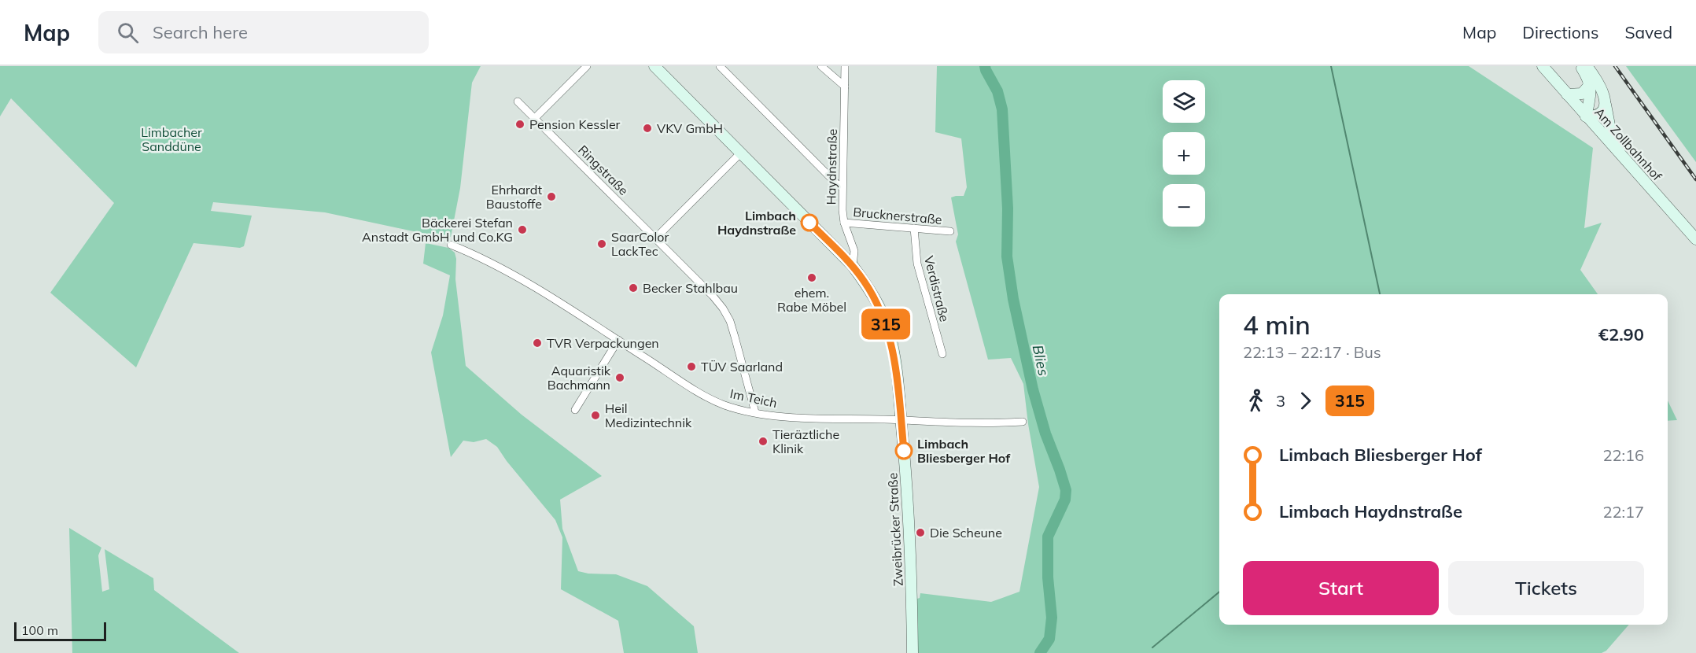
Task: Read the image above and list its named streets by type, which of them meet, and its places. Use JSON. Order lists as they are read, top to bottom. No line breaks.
{"streets":{"street":["Am Zollbahnhof","Haydnstraße","Ringstraße","Brucknerstraße","Verdistraße","Im Teich","Zweibrücker Straße"]},"crossings":[["Haydnstraße","Brucknerstraße"],["Haydnstraße","Zweibrücker Straße"],["Ringstraße","Im Teich"],["Brucknerstraße","Verdistraße"],["Im Teich","Zweibrücker Straße"]],"water":["Blies"],"parks":["Limbacher Sanddüne"],"places":["Pension Kessler","VKV GmbH","Ehrhardt Baustoffe","Limbach Haydnstraße","Bäckerei Stefan Anstadt GmbH und Co.KG","SaarColor LackTec","ehem. Rabe Möbel","Becker Stahlbau","TVR Verpackungen","TÜV Saarland","Aquaristik Bachmann","Heil Medizintechnik","Tieräztliche Klinik","Limbach Bliesberger Hof","Die Scheune"],"lines":["bus line 315"],"scale_bar":"100 m","page":{"header":"Map","search":"Search here","nav":["Map","Directions","Saved"],"on_map":"315","map_buttons":["+","−"],"heading":["4 min","22:13 – 22:17 · Bus","€2.90"],"legs":["3","315"],"list":[{"name":"Limbach Bliesberger Hof","value":"22:16"},{"name":"Limbach Haydnstraße","value":"22:17"}],"buttons":["Start","Tickets"],"scale":"100 m"}}
